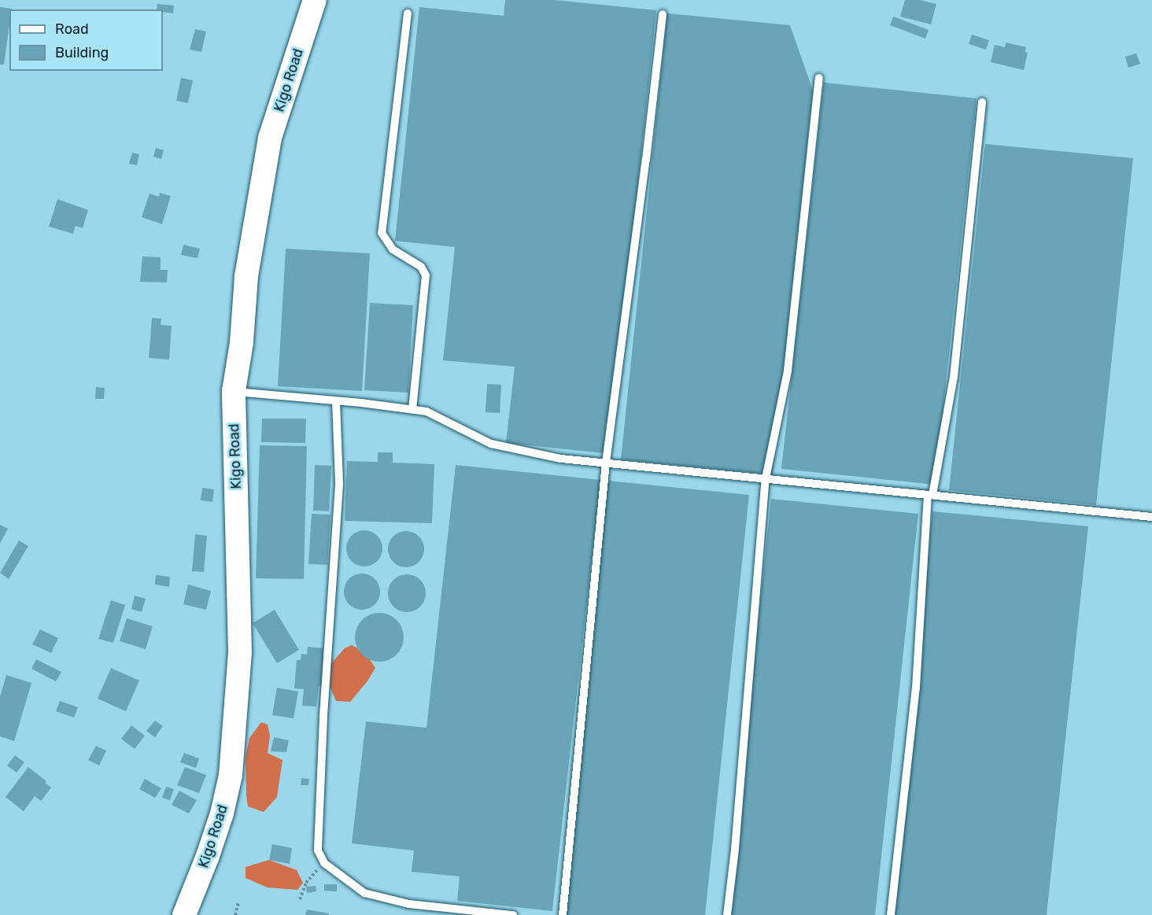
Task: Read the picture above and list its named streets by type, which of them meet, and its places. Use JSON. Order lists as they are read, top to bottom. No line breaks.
{"streets":{"street":["Kigo Road"]},"legend":["Road","Building"]}
